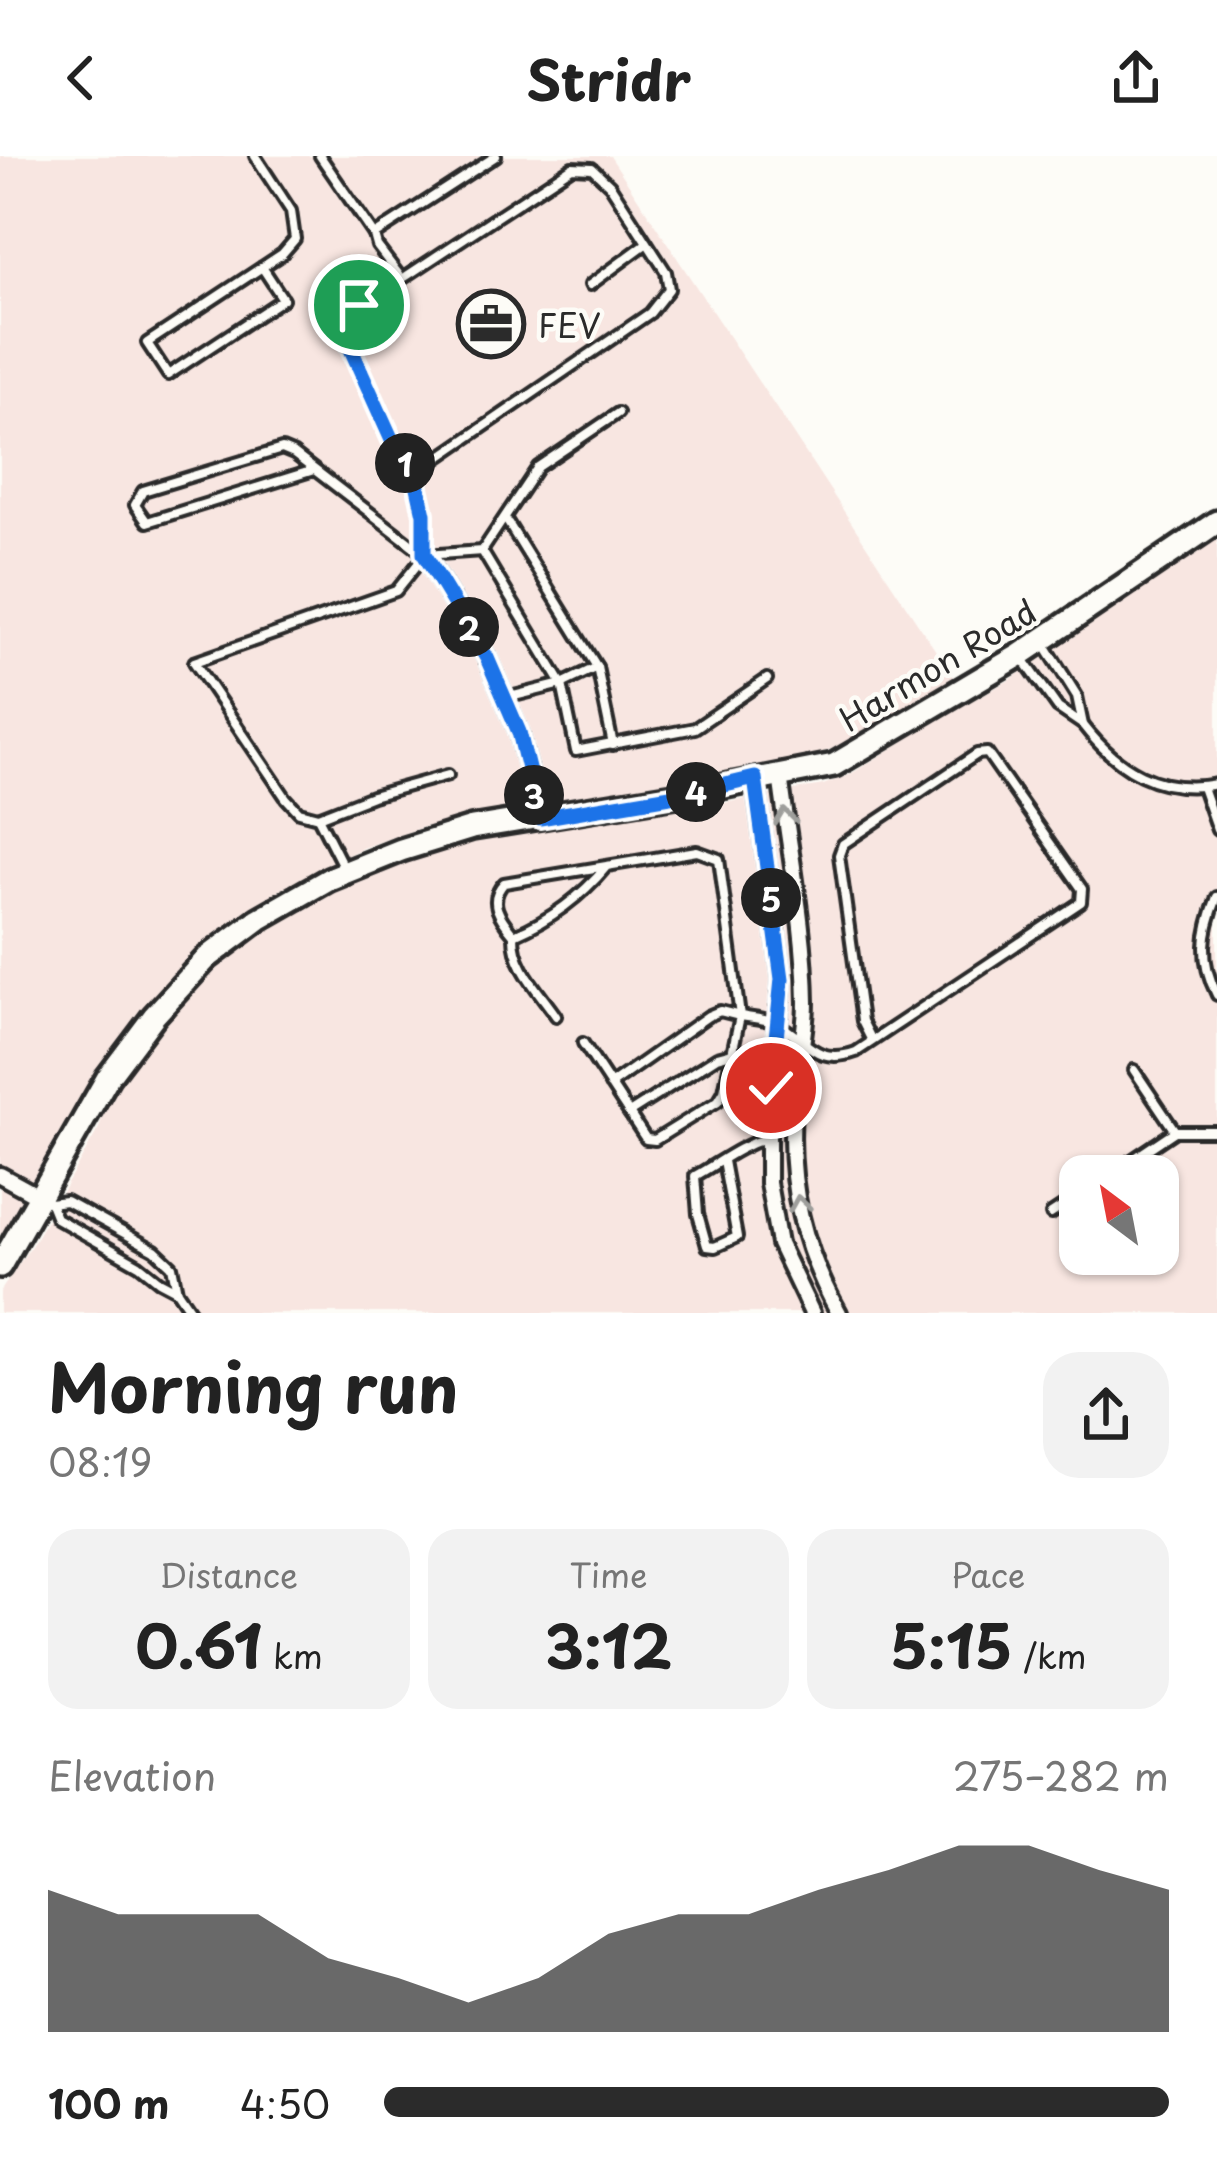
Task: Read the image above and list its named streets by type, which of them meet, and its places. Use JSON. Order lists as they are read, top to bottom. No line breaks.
{"streets":{"street":["Harmon Road"]},"places":{"office":["FEV"]},"north":"top left","page":{"header":"Stridr","pins":["1","2","4","3","5"],"heading":["Morning run","08:19"],"stats":[["Distance","0.61 km"],["Time","3:12"],["Pace","5:15 /km"]],"chart":["Elevation","275–282 m"],"list":[{"name":"100 m","note":"4:50"}]}}
